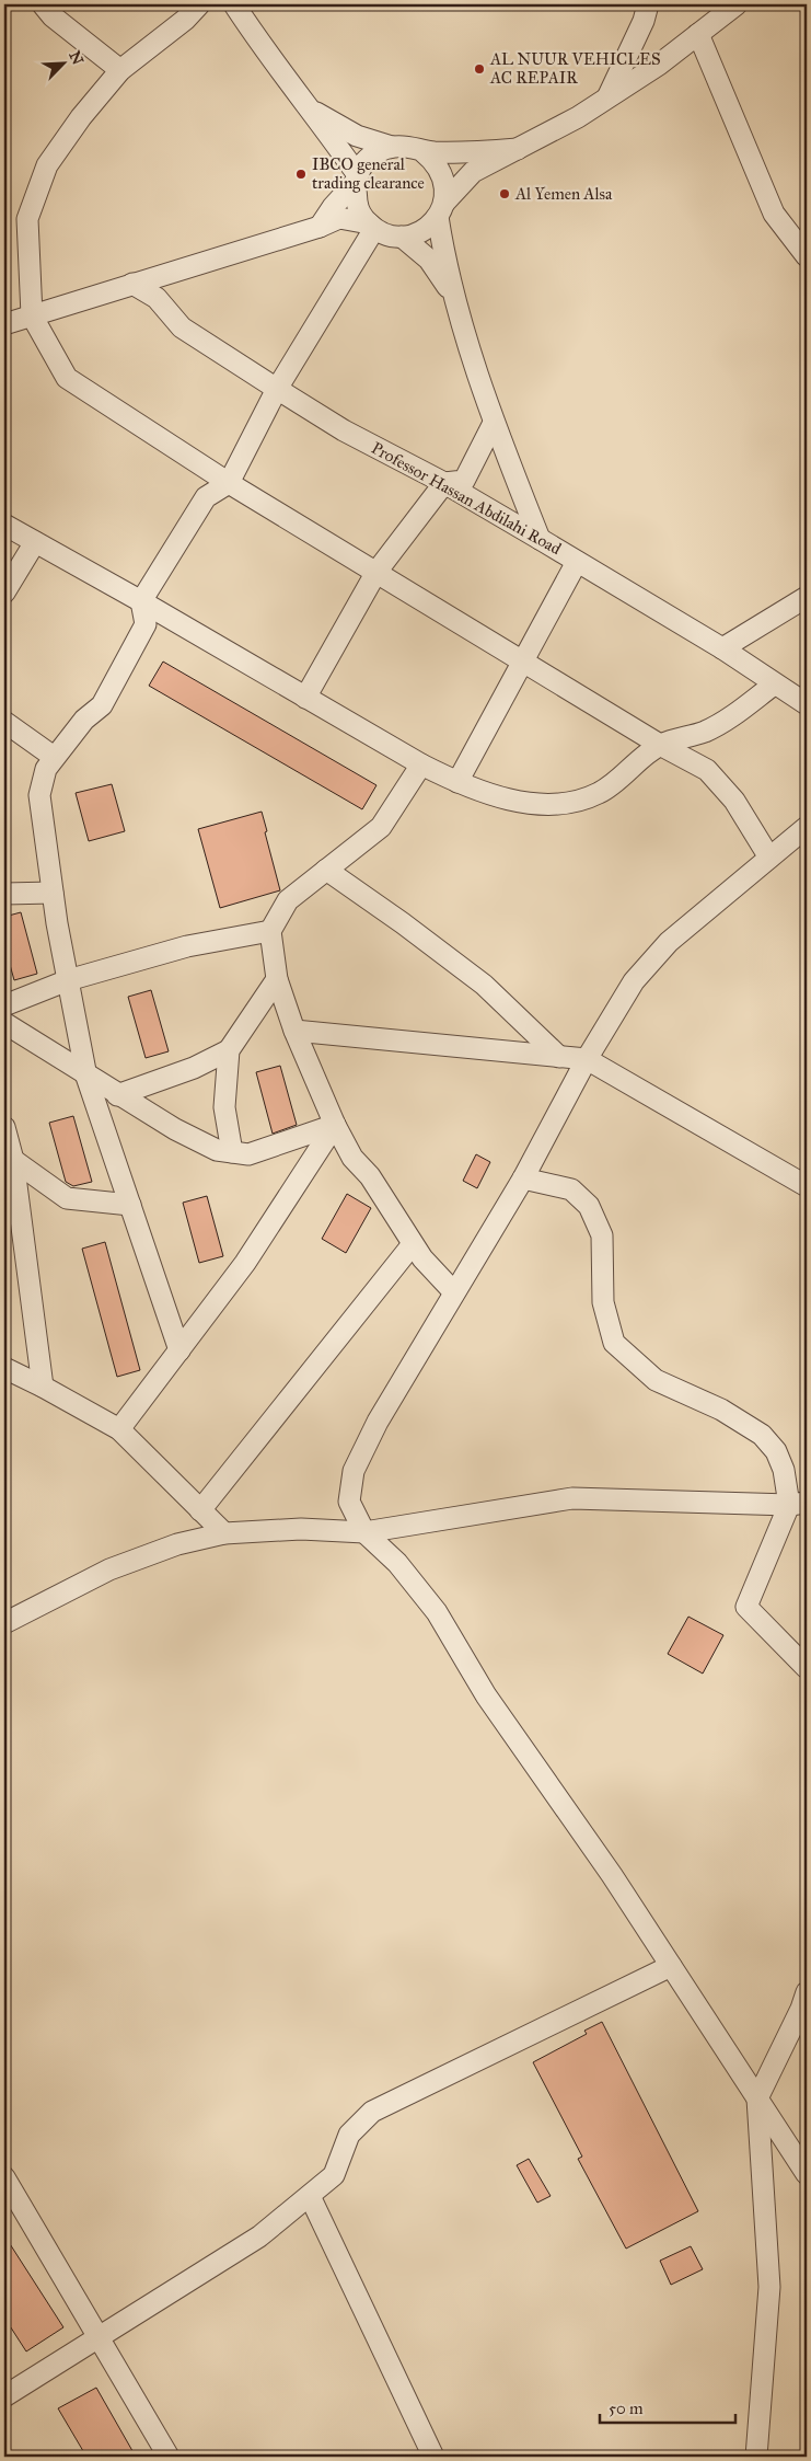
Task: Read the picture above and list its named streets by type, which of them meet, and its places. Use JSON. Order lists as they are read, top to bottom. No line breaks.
{"streets":{"street":["Professor Hassan Abdilahi Road"]},"places":["AL NUUR VEHICLES AC REPAIR","IBCO general trading clearance","Al Yemen Alsa"],"scale_bar":"50 m","north":"top right"}
